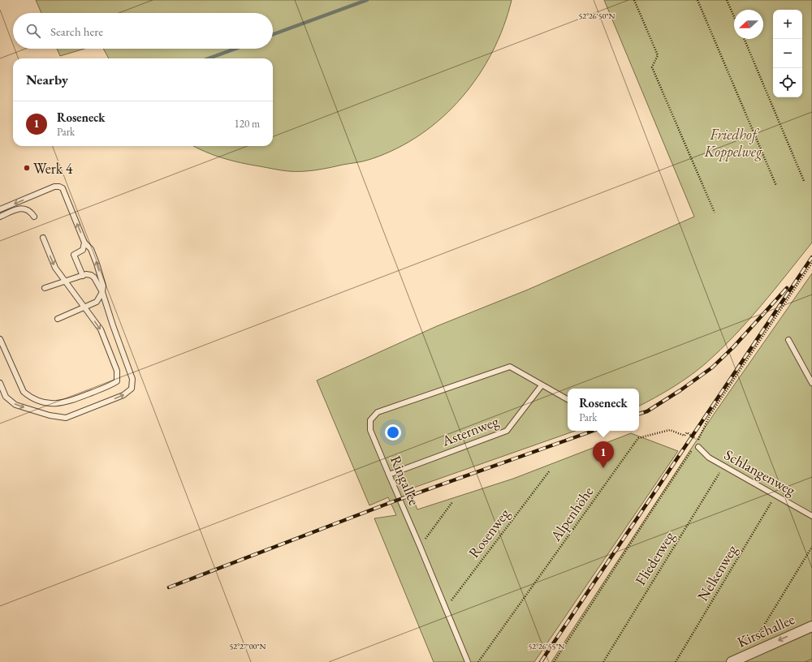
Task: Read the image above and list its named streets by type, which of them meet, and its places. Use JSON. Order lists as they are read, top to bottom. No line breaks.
{"streets":{"street":["Kirschallee"],"lane":["Asternweg","Schlangenweg","Ringallee"],"path":["Alpenhöhe","Rosenweg","Fliederweg","Nelkenweg"]},"crossings":[["Asternweg","Ringallee"],["Schlangenweg","Fliederweg"],["Schlangenweg","Nelkenweg"],["Ringallee","Rosenweg"]],"one_way":["Kirschallee"],"parks":["Friedhof Koppelweg"],"places":["Werk 4"],"north":"left","page":{"map_buttons":["+","−"],"search":"Search here","heading":"Nearby","list":[{"mark":"1","name":"Roseneck","note":"Park","value":"120 m"}],"popup":["Roseneck","Park"],"pins":"1"},"coordinates":["52°26'50\"N","52°27'00\"N","52°26'55\"N"]}
